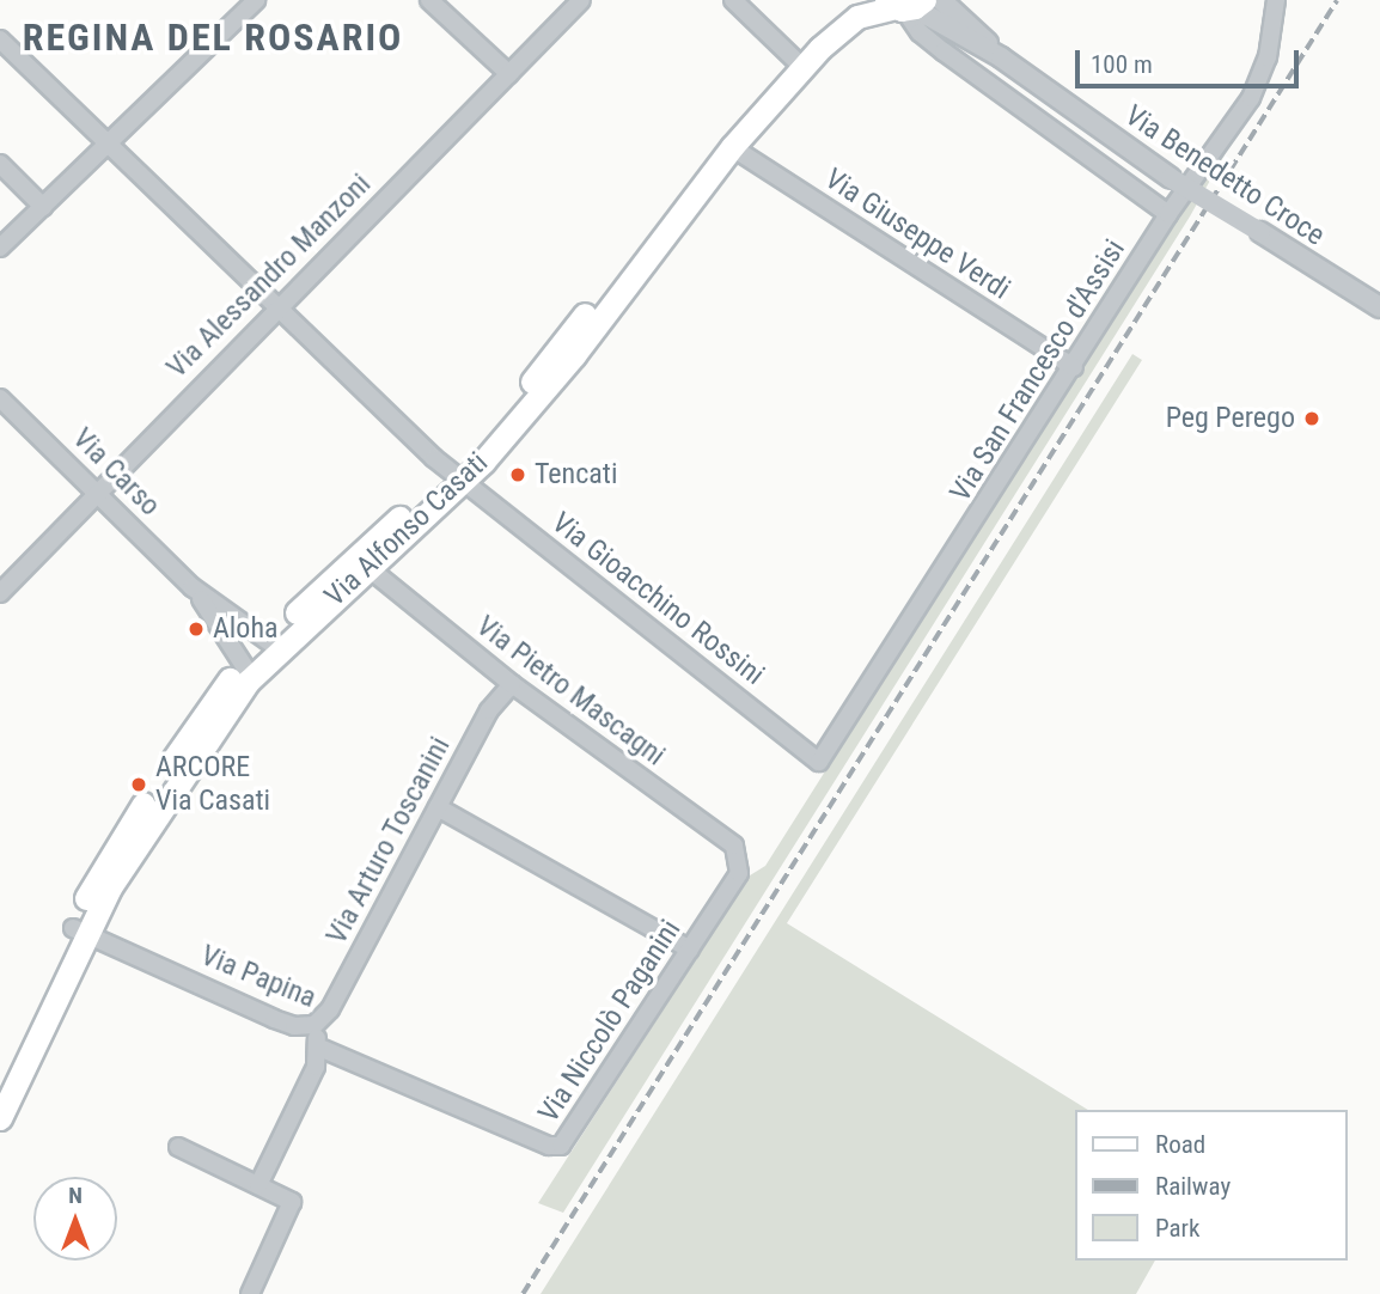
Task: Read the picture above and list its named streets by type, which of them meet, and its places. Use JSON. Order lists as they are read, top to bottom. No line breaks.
{"streets":{"main road":["Via Alfonso Casati"],"street":["Via Benedetto Croce","Via Giuseppe Verdi","Via Alessandro Manzoni","Via San Francesco d'Assisi","Via Carso","Via Gioacchino Rossini","Via Pietro Mascagni","Via Arturo Toscanini","Via Papina","Via Niccolò Paganini"]},"crossings":[["Via Benedetto Croce","Via Alfonso Casati"],["Via Giuseppe Verdi","Via San Francesco d'Assisi"],["Via Giuseppe Verdi","Via Alfonso Casati"],["Via Alessandro Manzoni","Via Carso"],["Via Alessandro Manzoni","Via Gioacchino Rossini"],["Via San Francesco d'Assisi","Via Gioacchino Rossini"],["Via Carso","Via Alfonso Casati"],["Via Alfonso Casati","Via Gioacchino Rossini"],["Via Alfonso Casati","Via Pietro Mascagni"],["Via Alfonso Casati","Via Papina"],["Via Pietro Mascagni","Via Arturo Toscanini"],["Via Pietro Mascagni","Via Niccolò Paganini"],["Via Arturo Toscanini","Via Papina"],["Via Papina","Via Niccolò Paganini"]],"districts":["REGINA DEL ROSARIO"],"places":["Peg Perego","Tencati","Aloha","ARCORE Via Casati"],"legend":["Road","Railway","Park"],"scale_bar":"100 m","north":"top"}
